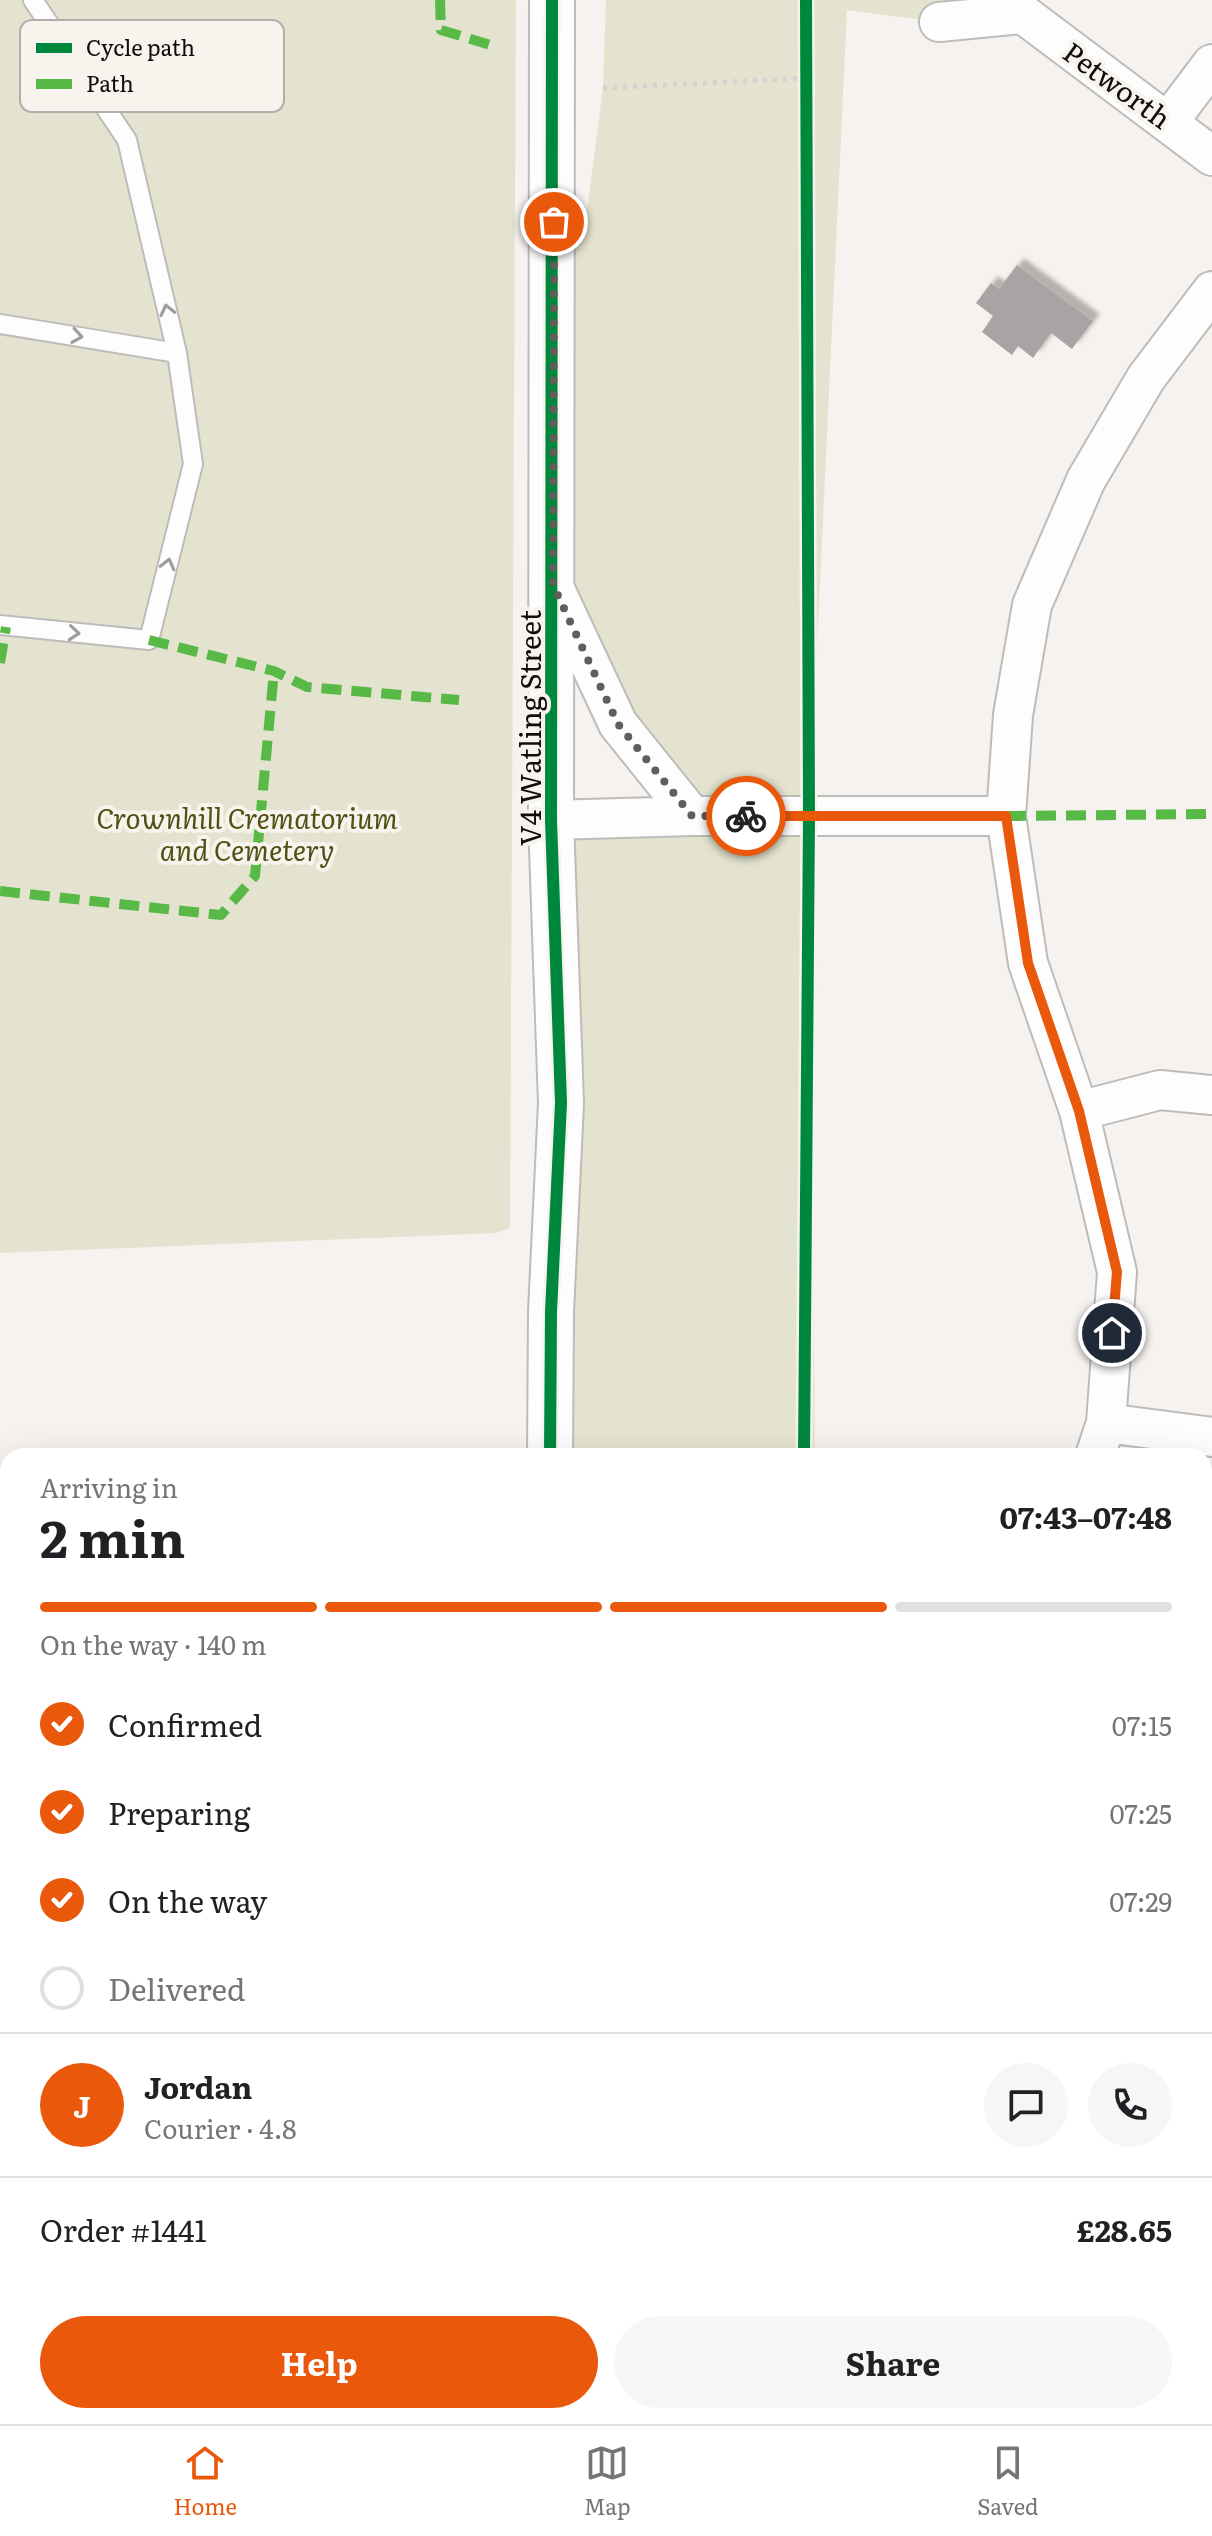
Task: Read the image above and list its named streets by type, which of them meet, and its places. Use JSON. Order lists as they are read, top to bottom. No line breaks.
{"streets":{"street":["Petworth","V4 Watling Street"]},"parks":["Crownhill Crematorium and Cemetery"],"legend":["Cycle path","Path"],"page":{"heading":["2 min","Arriving in","07:43–07:48"],"panel":["Jordan","Courier · 4.8","Order #1441","£28.65"],"bar":"On the way · 140 m","list":[["Confirmed","07:15"],["Preparing","07:25"],["On the way","07:29"],"Delivered"],"round":"J","buttons":["Help","Share"],"tabs":["Home","Map","Saved"]}}
